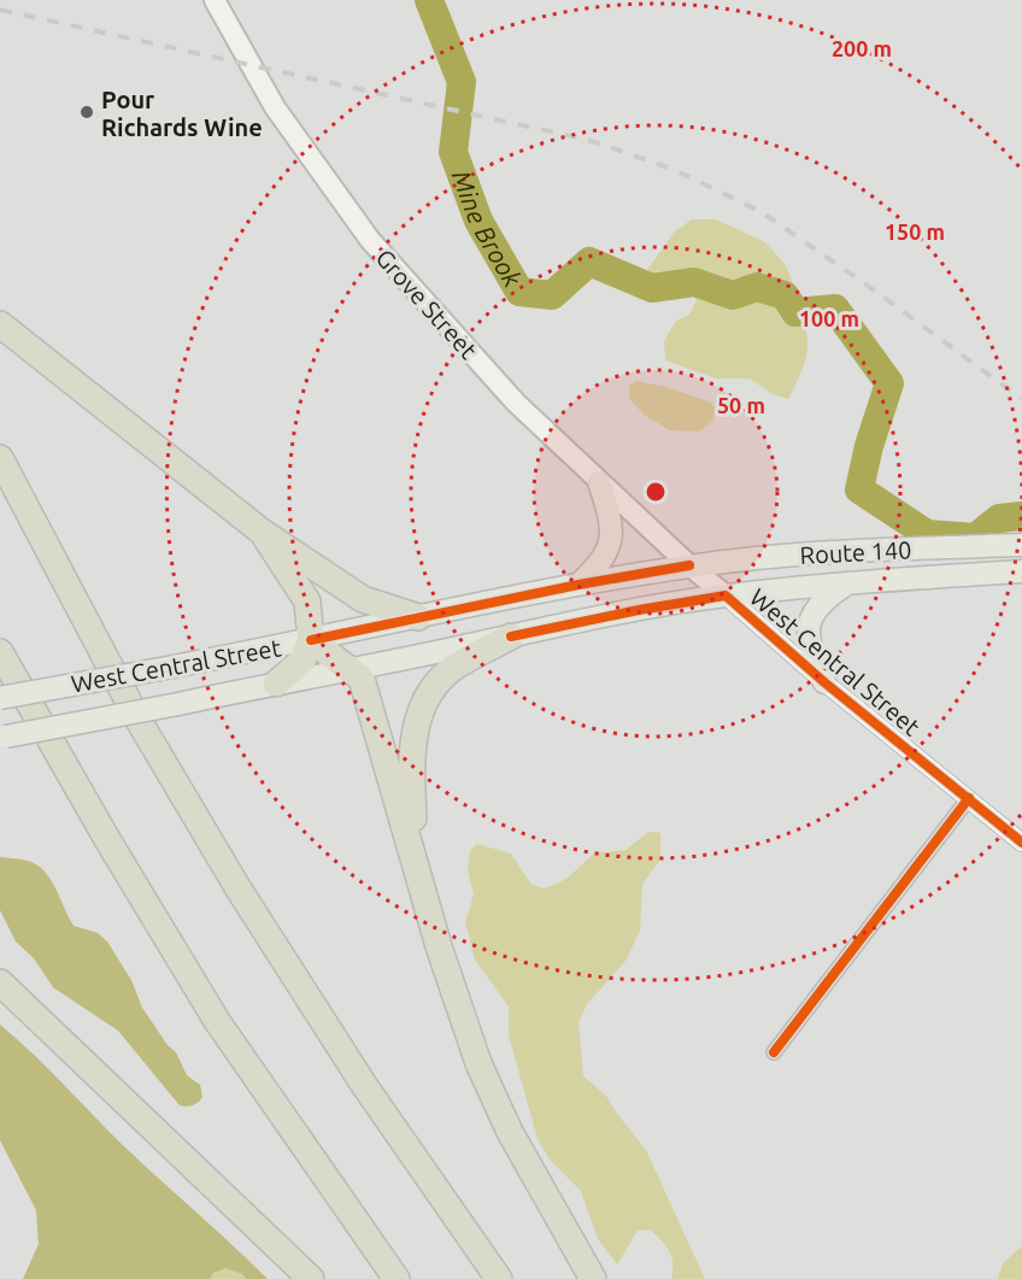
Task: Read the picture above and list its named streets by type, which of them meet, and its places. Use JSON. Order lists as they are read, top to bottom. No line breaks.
{"streets":{"main road":["Grove Street","Route 140","West Central Street"]},"crossings":[["Grove Street","Route 140"],["Grove Street","West Central Street"],["Route 140","West Central Street"]],"water":["Mine Brook"],"places":["Pour Richards Wine"],"rings":["200 m","150 m","100 m","50 m"]}
